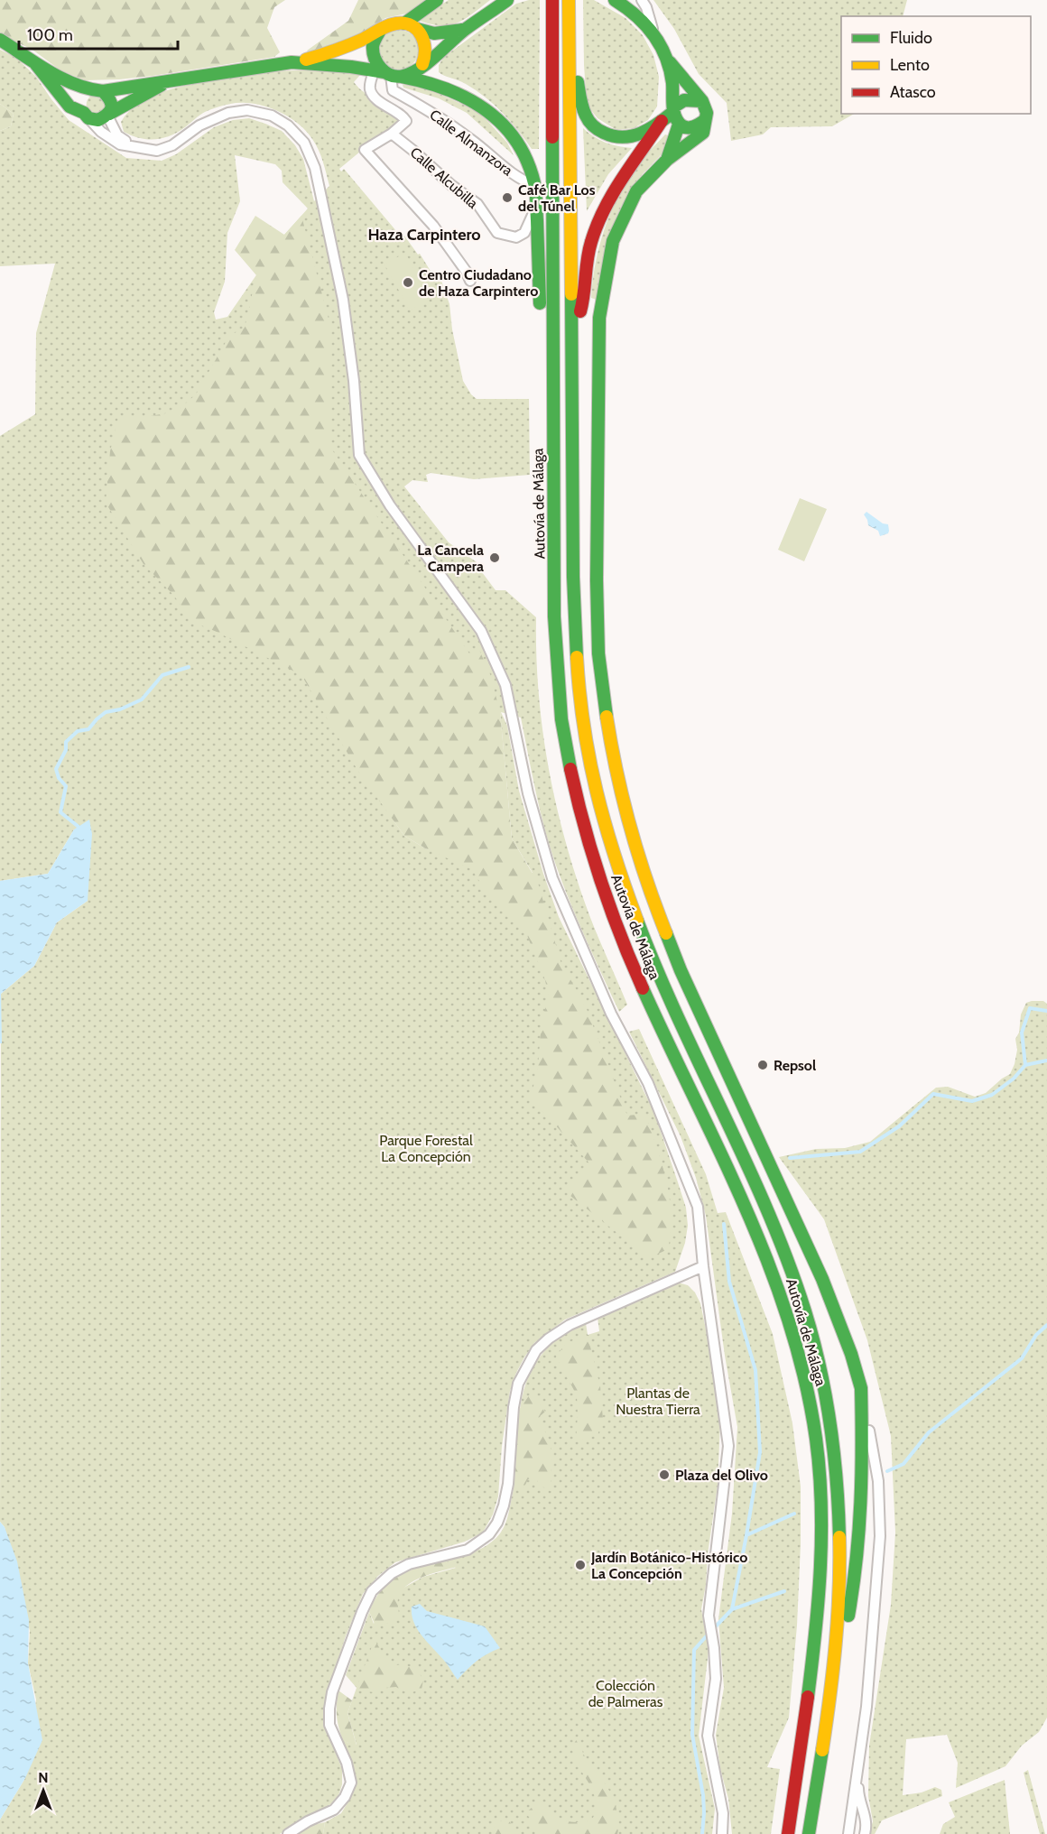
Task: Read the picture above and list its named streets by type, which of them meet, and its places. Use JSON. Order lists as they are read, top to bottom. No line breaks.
{"streets":{"main road":["Autovía de Málaga"],"street":["Calle Almanzora","Calle Alcubilla"]},"districts":["Haza Carpintero"],"parks":["Parque Forestal La Concepción","Plantas de Nuestra Tierra","Colección de Palmeras"],"places":["Café Bar Los del Túnel","Centro Ciudadano de Haza Carpintero","La Cancela Campera","Repsol","Plaza del Olivo","Jardín Botánico-Histórico La Concepción"],"legend":["Fluido","Lento","Atasco"],"scale_bar":"100 m","north":"top"}
